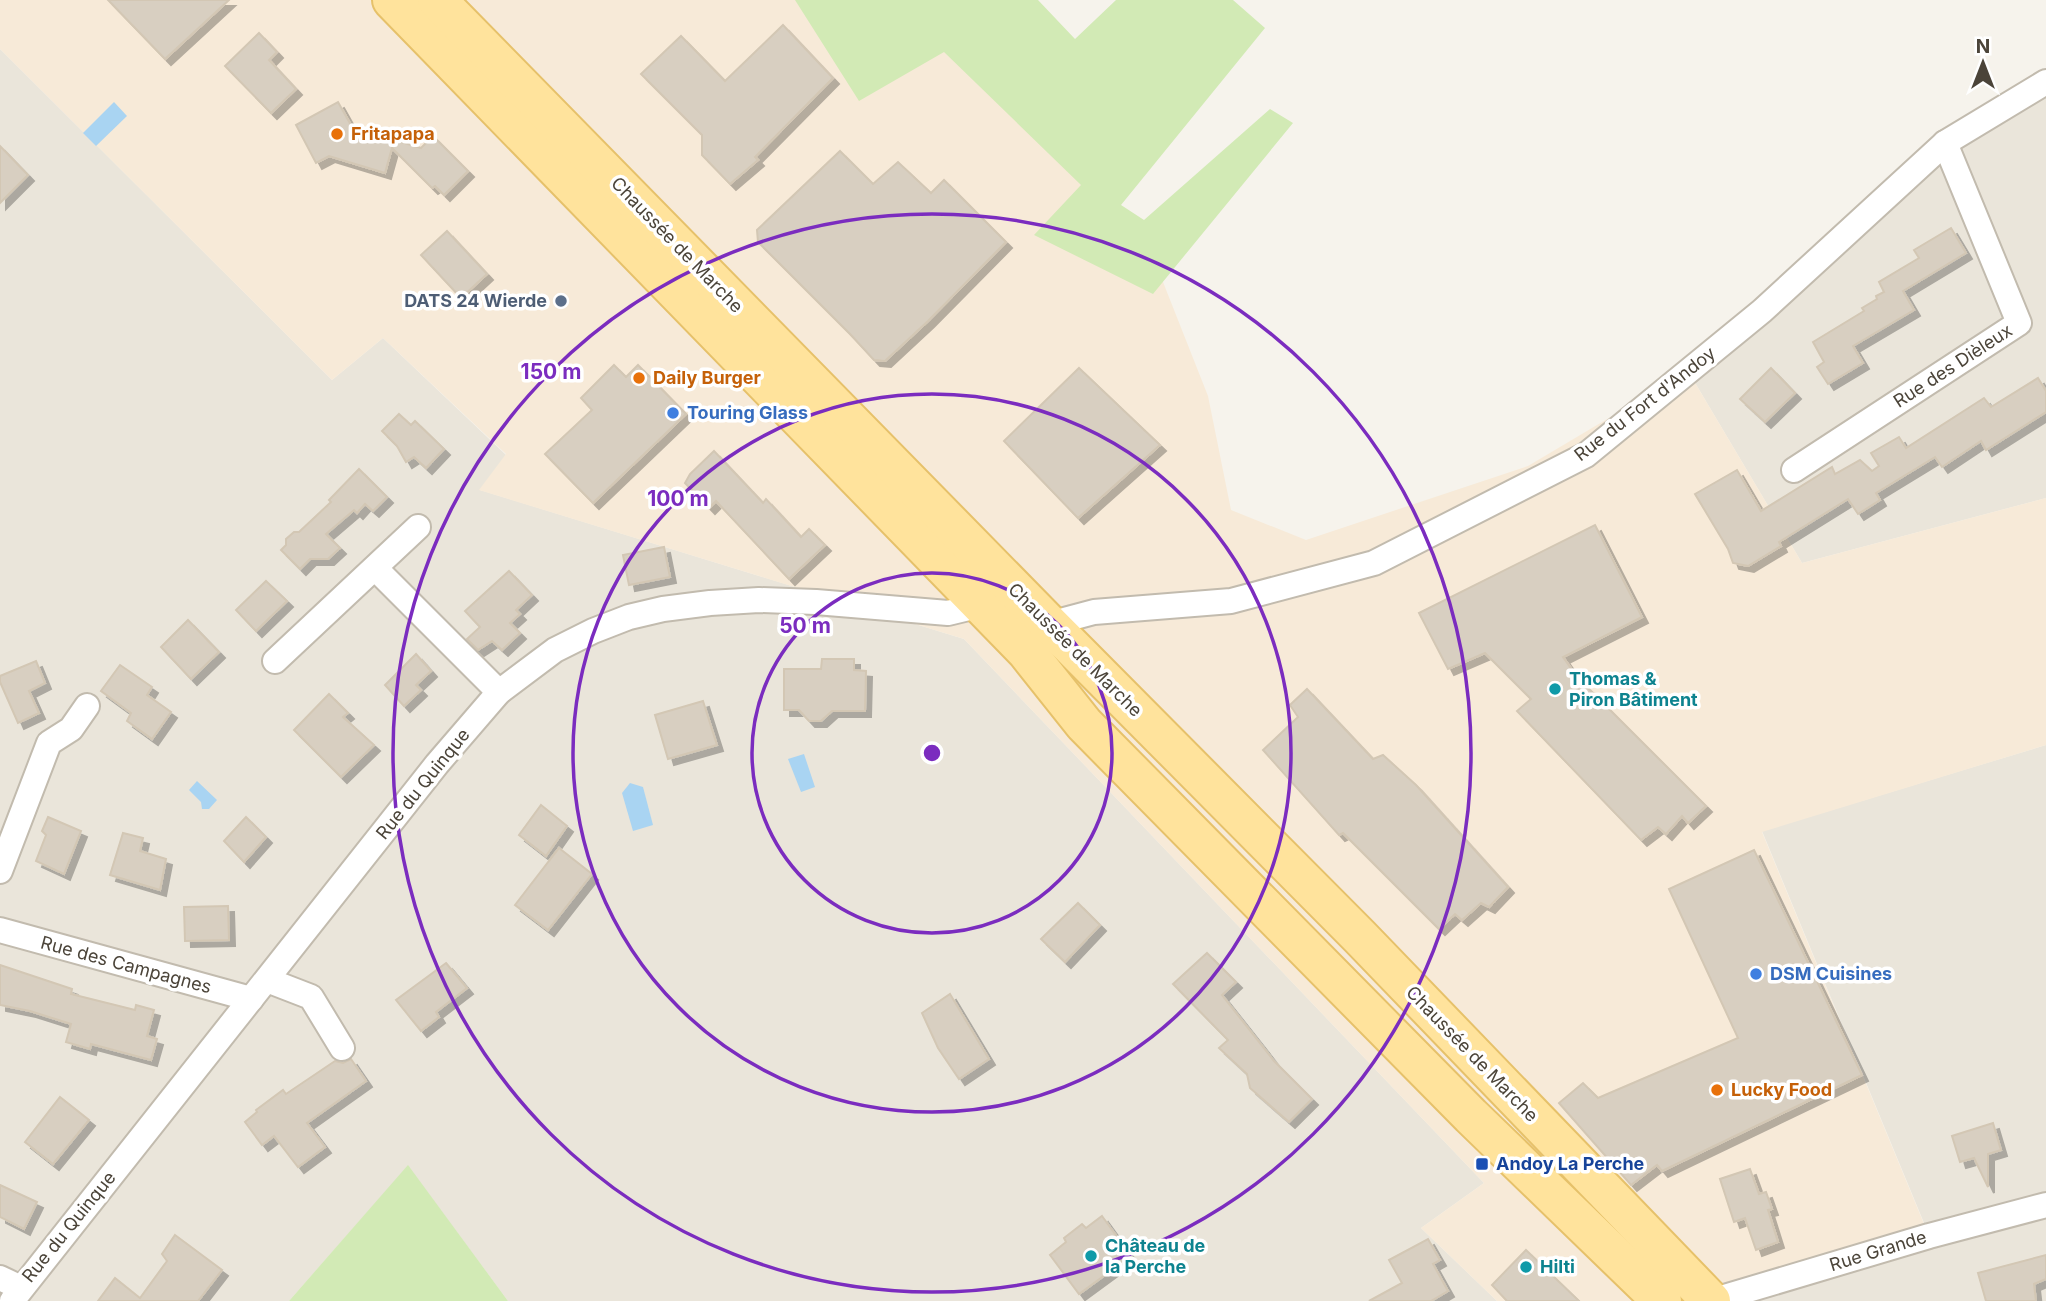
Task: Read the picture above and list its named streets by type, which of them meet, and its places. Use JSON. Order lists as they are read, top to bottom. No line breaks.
{"streets":{"main road":["Chaussée de Marche"],"street":["Rue des Dièleux","Rue du Fort d'Andoy","Rue du Quinque","Rue des Campagnes","Rue Grande"]},"crossings":[["Chaussée de Marche","Rue du Fort d'Andoy"],["Chaussée de Marche","Rue du Quinque"],["Chaussée de Marche","Rue Grande"],["Rue des Dièleux","Rue du Fort d'Andoy"],["Rue du Quinque","Rue des Campagnes"]],"places":{"other":["Fritapapa","DATS 24 Wierde","Daily Burger","Touring Glass","Thomas & Piron Bâtiment","DSM Cuisines","Lucky Food","Château de la Perche","Hilti"],"transit":["Andoy La Perche"]},"north":"top","rings":["150 m","100 m","50 m"]}
